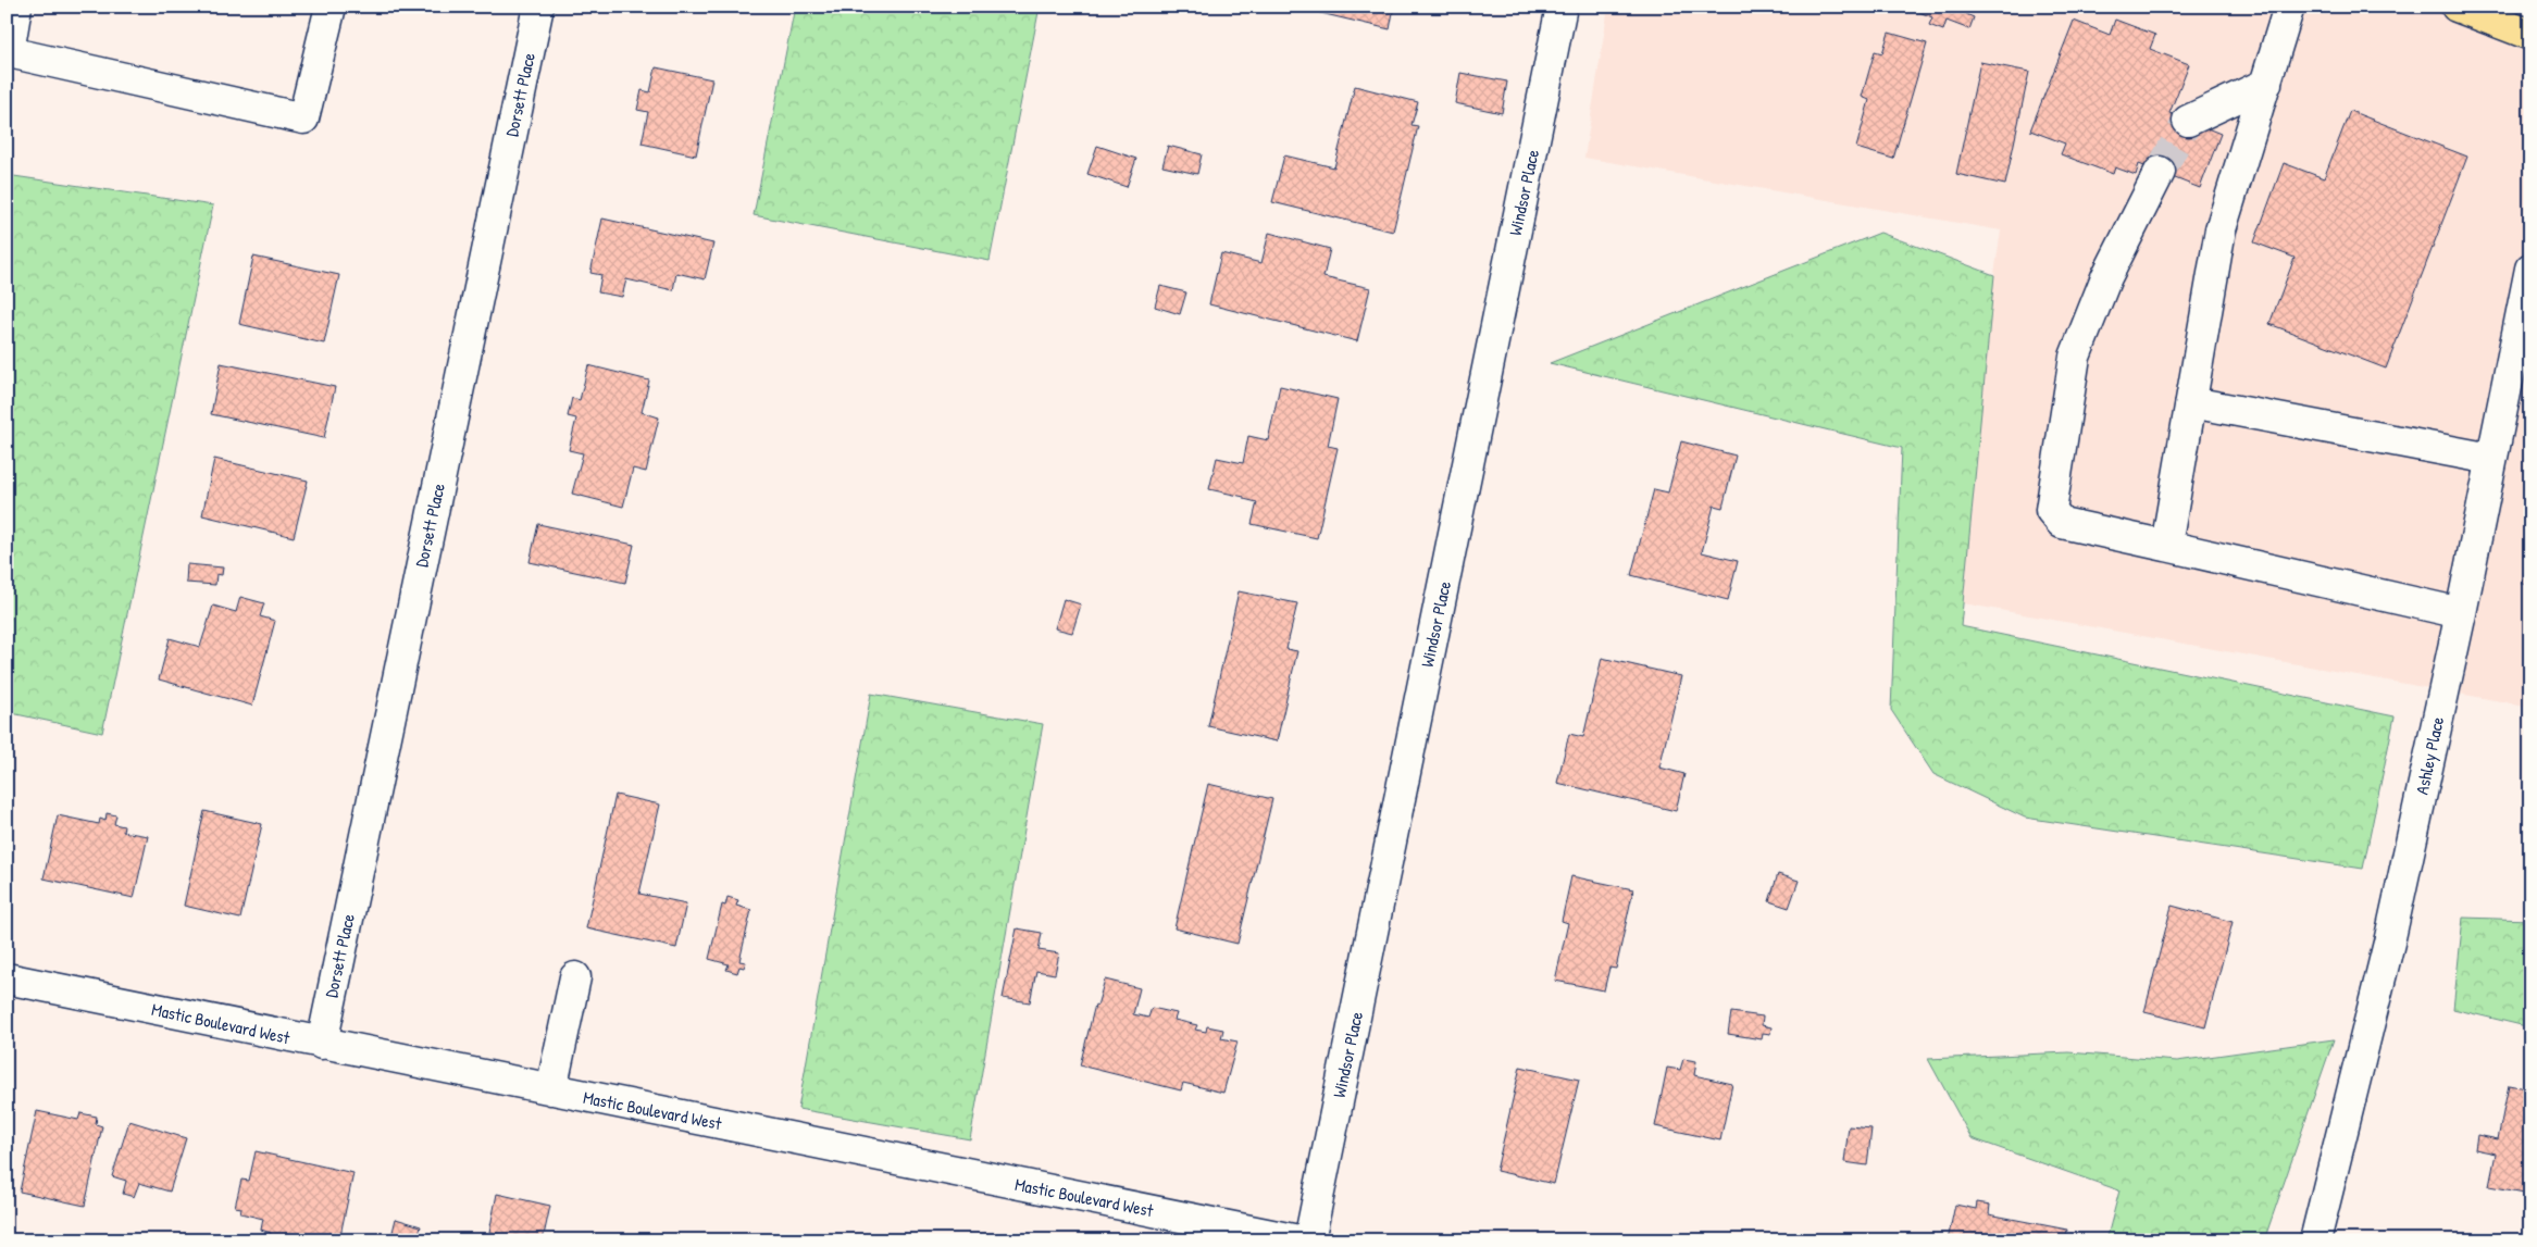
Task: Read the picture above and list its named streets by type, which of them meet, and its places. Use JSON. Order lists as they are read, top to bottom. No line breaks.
{"streets":{"street":["Dorsett Place","Windsor Place","Ashley Place","Mastic Boulevard West"]},"crossings":[["Dorsett Place","Mastic Boulevard West"]]}
